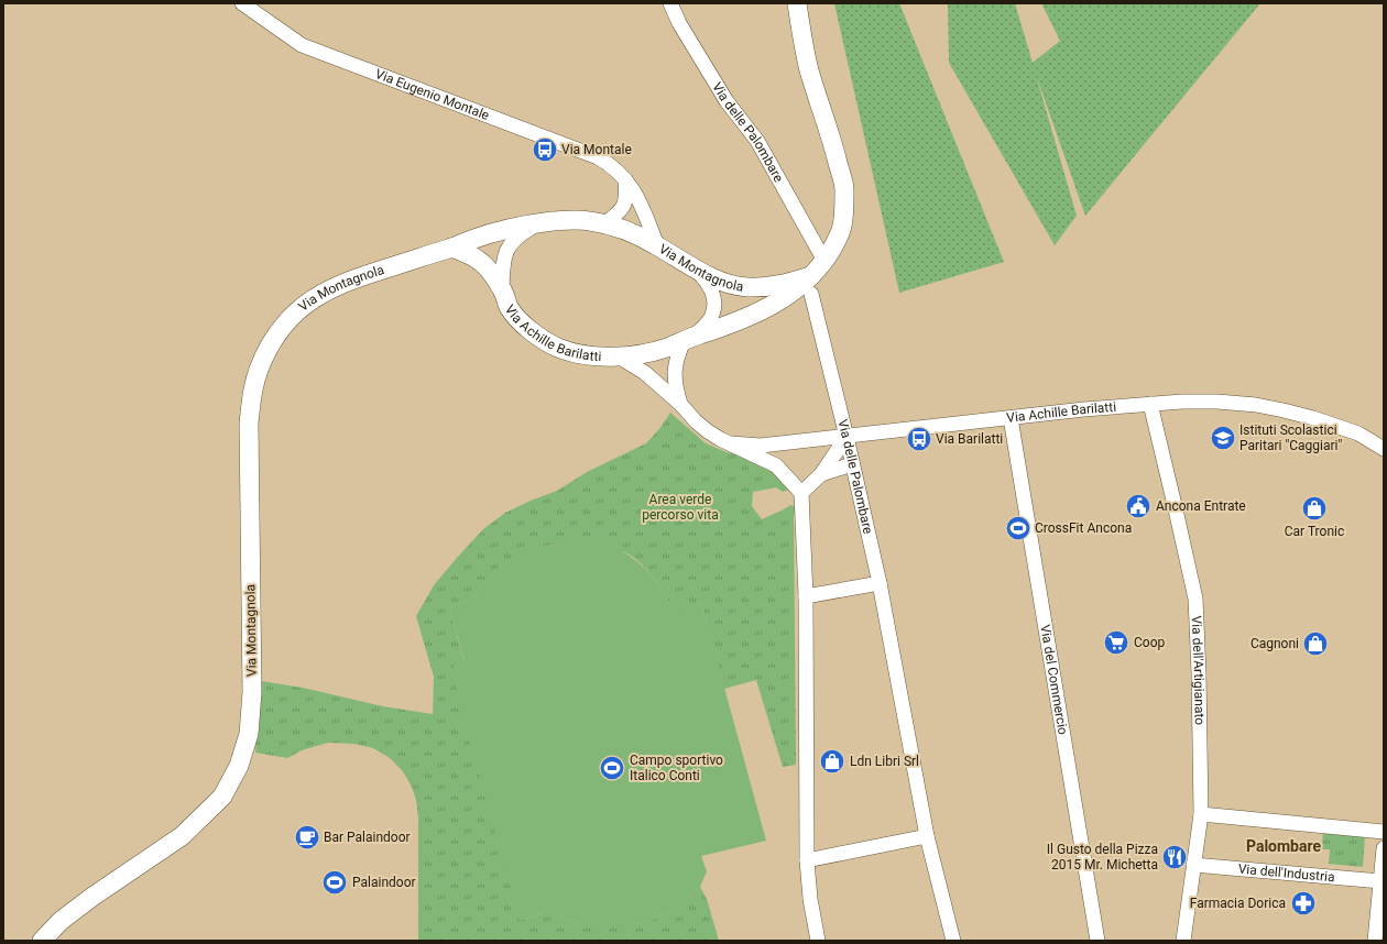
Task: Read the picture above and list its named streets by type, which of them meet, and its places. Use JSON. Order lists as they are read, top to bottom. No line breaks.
{"streets":{"main road":["Via Montagnola","Via Achille Barilatti"],"street":["Via Eugenio Montale","Via delle Palombare","Via dell'Artigianato","Via del Commercio","Via dell'Industria"]},"crossings":[["Via Eugenio Montale","Via Montagnola"],["Via delle Palombare","Via Montagnola"],["Via delle Palombare","Via Achille Barilatti"],["Via Montagnola","Via Achille Barilatti"],["Via Achille Barilatti","Via dell'Artigianato"],["Via Achille Barilatti","Via del Commercio"],["Via dell'Artigianato","Via dell'Industria"]],"districts":["Palombare"],"parks":["Area verde percorso vita"],"places":{"bus stop":["Via Montale","Via Barilatti"],"school or university":["Istituti Scolastici Paritari \"Caggiari\""],"public building":["Ancona Entrate"],"shop":["Car Tronic","Cagnoni","Ldn Libri Srl"],"sports":["CrossFit Ancona","Campo sportivo Italico Conti","Palaindoor"],"supermarket":["Coop"],"cafe":["Bar Palaindoor"],"restaurant":["Il Gusto della Pizza 2015 Mr. Michetta"],"pharmacy":["Farmacia Dorica"]}}
